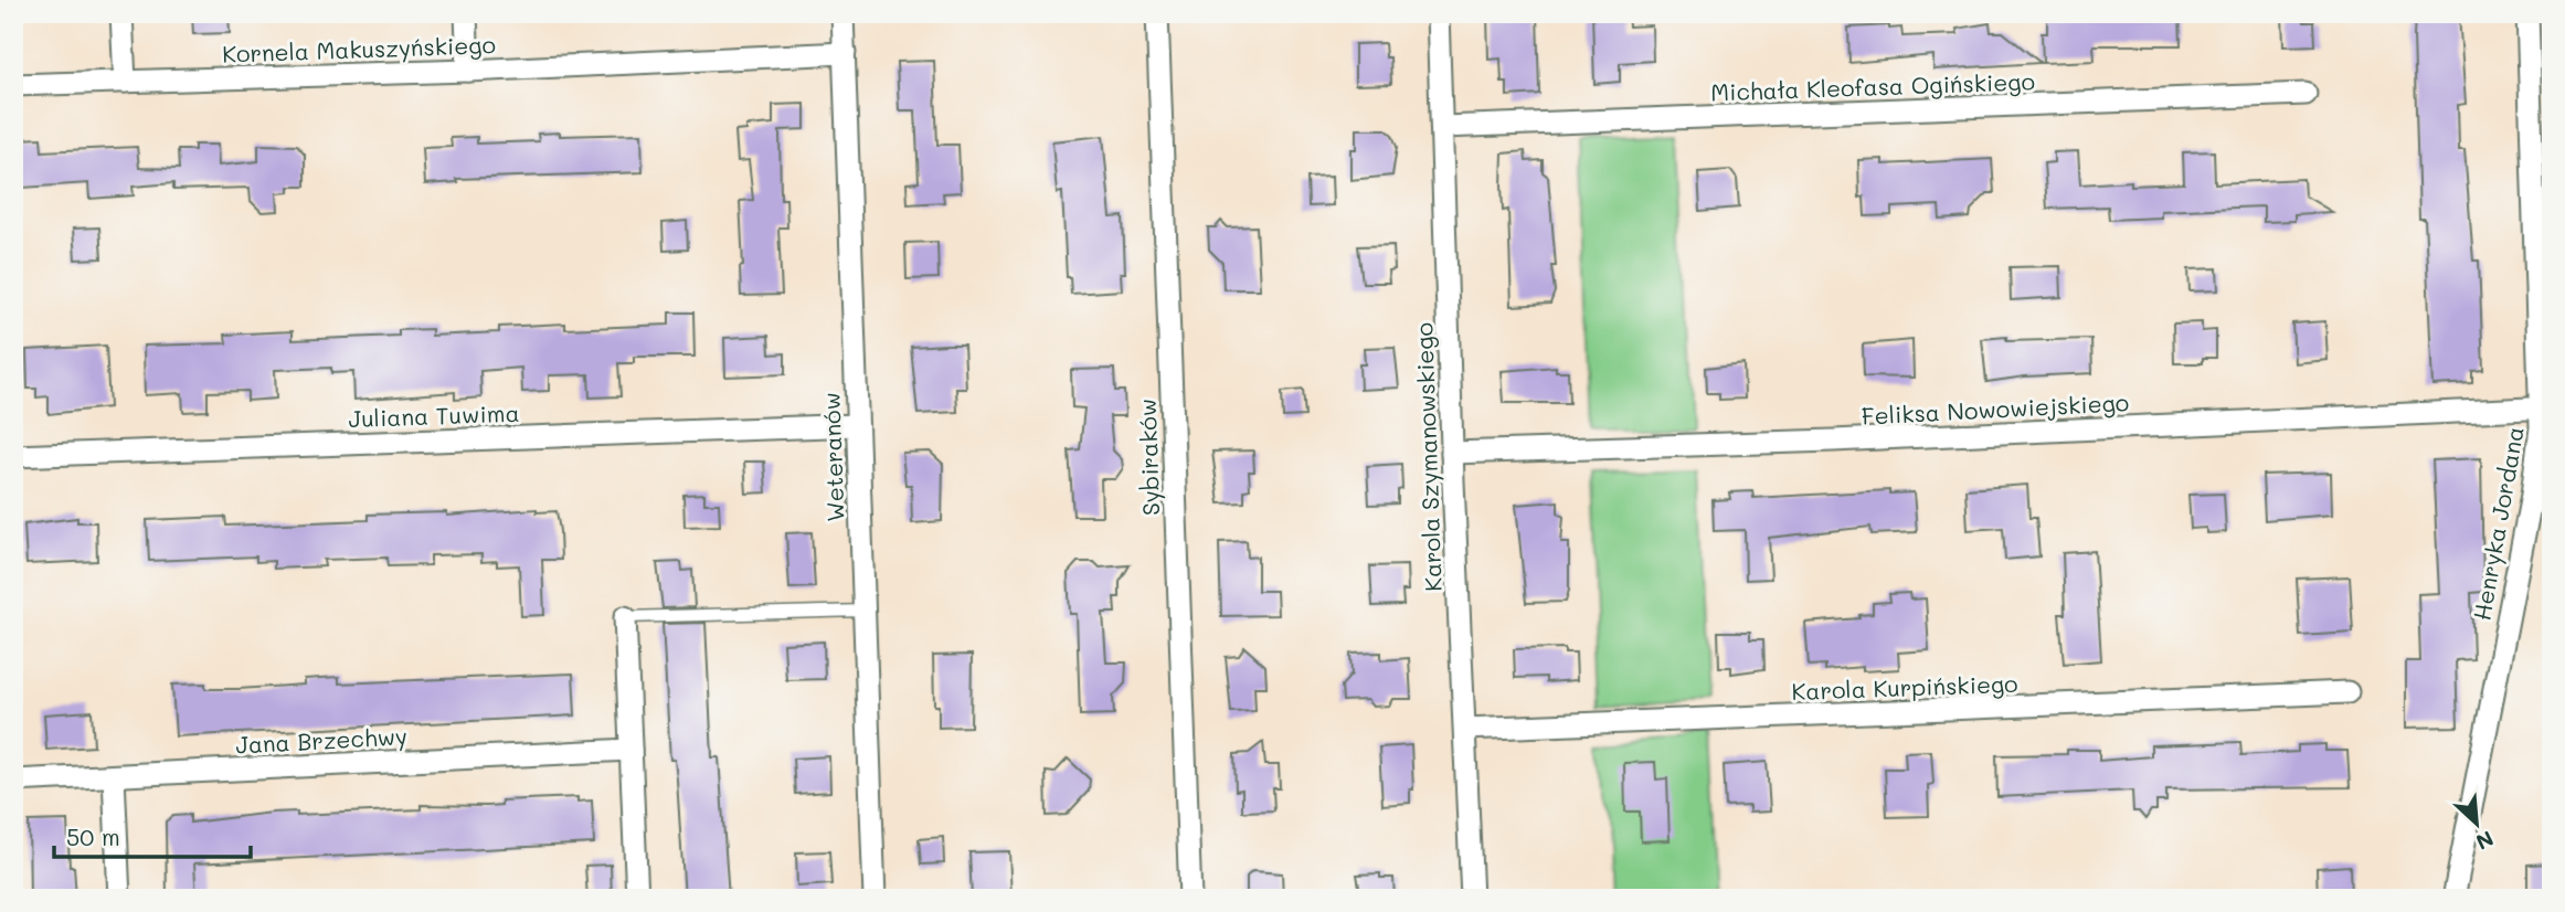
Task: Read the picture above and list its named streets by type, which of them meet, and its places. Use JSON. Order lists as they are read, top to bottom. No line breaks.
{"streets":{"street":["Kornela Makuszyńskiego","Michała Kleofasa Ogińskiego","Feliksa Nowowiejskiego","Juliana Tuwima","Weteranów","Sybiraków","Karola Szymanowskiego","Henryka Jordana","Karola Kurpińskiego","Jana Brzechwy"]},"crossings":[["Kornela Makuszyńskiego","Weteranów"],["Michała Kleofasa Ogińskiego","Karola Szymanowskiego"],["Feliksa Nowowiejskiego","Karola Szymanowskiego"],["Feliksa Nowowiejskiego","Henryka Jordana"],["Juliana Tuwima","Weteranów"],["Karola Szymanowskiego","Karola Kurpińskiego"]],"scale_bar":"50 m","north":"bottom right"}
